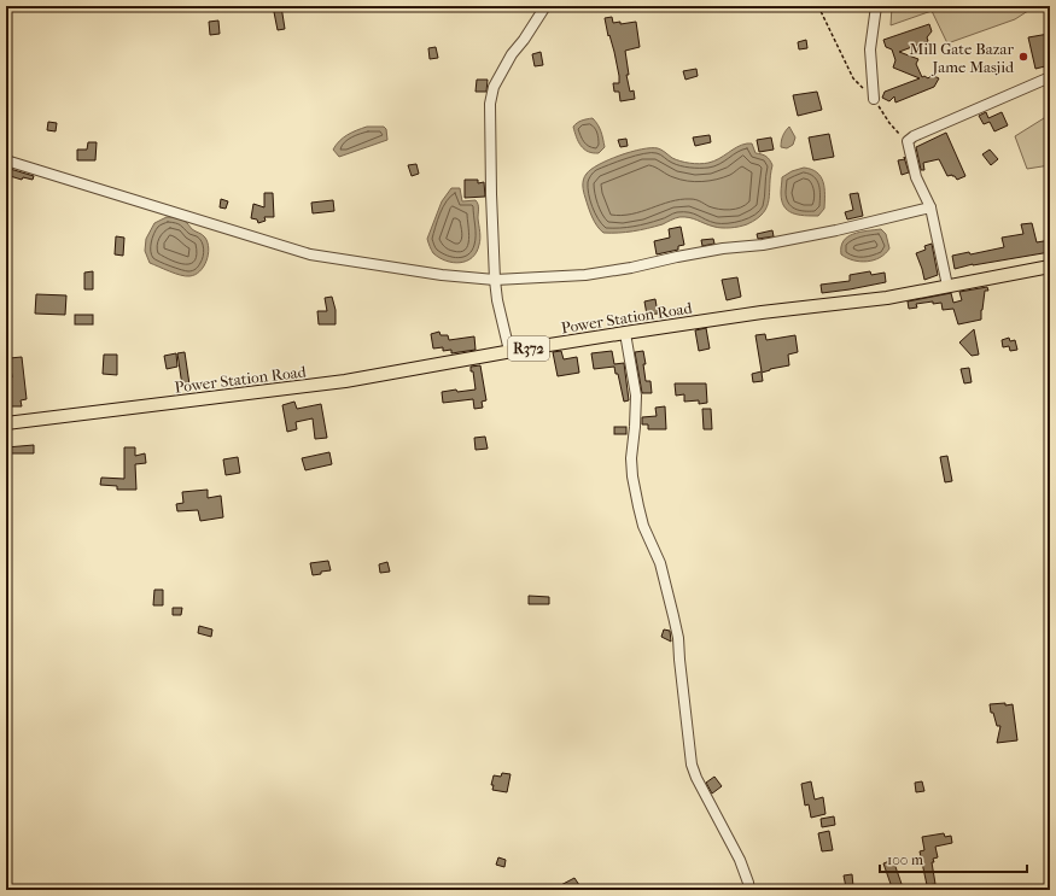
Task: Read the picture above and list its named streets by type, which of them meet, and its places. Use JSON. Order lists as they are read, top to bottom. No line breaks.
{"streets":{"main road":["Power Station Road","R372"]},"places":["Mill Gate Bazar Jame Masjid"],"scale_bar":"100 m"}
